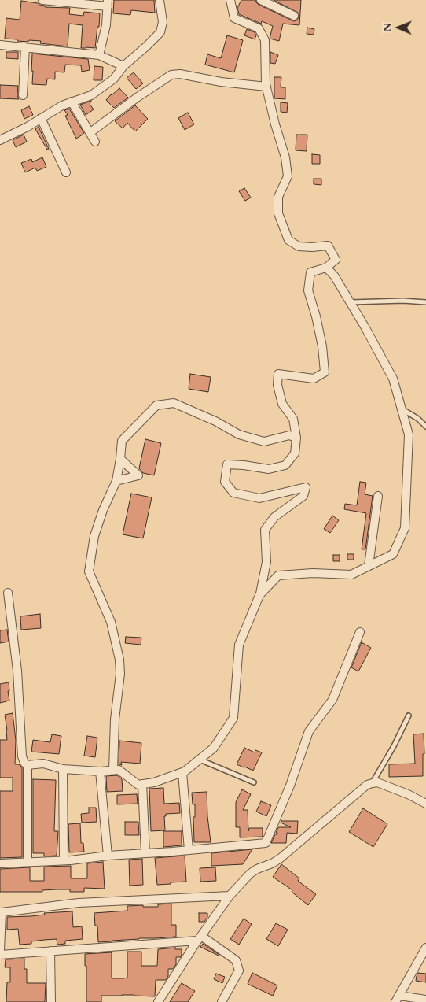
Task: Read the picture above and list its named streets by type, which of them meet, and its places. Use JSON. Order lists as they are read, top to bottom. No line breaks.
{"north":"left"}
